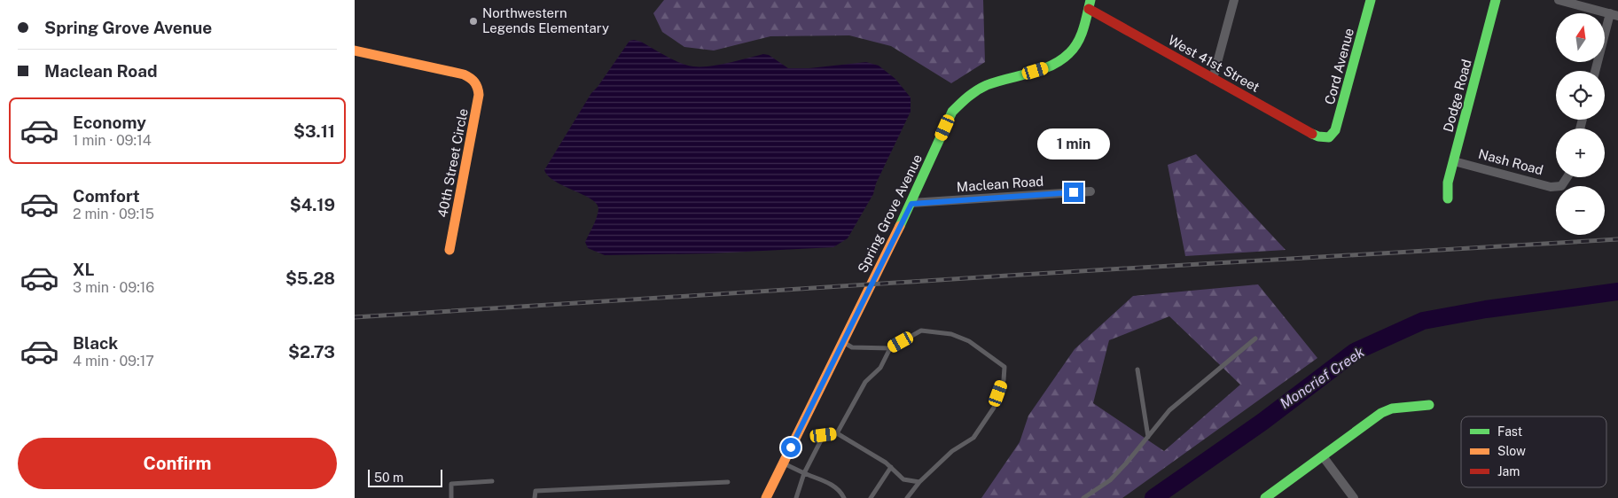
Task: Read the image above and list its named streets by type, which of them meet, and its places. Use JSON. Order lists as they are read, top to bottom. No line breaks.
{"streets":{"street":["West 41st Street","Cord Avenue","Dodge Road","Nash Road","40th Street Circle","Maclean Road","Spring Grove Avenue"]},"crossings":[["West 41st Street","Cord Avenue"],["West 41st Street","Spring Grove Avenue"],["Dodge Road","Nash Road"],["Maclean Road","Spring Grove Avenue"]],"water":["Moncrief Creek"],"places":["Northwestern Legends Elementary"],"legend":["Fast","Slow","Jam"],"scale_bar":"50 m","north":"top","page":{"banner":["Spring Grove Avenue","Maclean Road"],"map_buttons":["+","−"],"list":[{"name":"Economy","note":"1 min · 09:14","value":"$3.11"},{"name":"Comfort","note":"2 min · 09:15","value":"$4.19"},{"name":"XL","note":"3 min · 09:16","value":"$5.28"},{"name":"Black","note":"4 min · 09:17","value":"$2.73"}],"bubble":"1 min","buttons":"Confirm","scale":"50 m"}}
